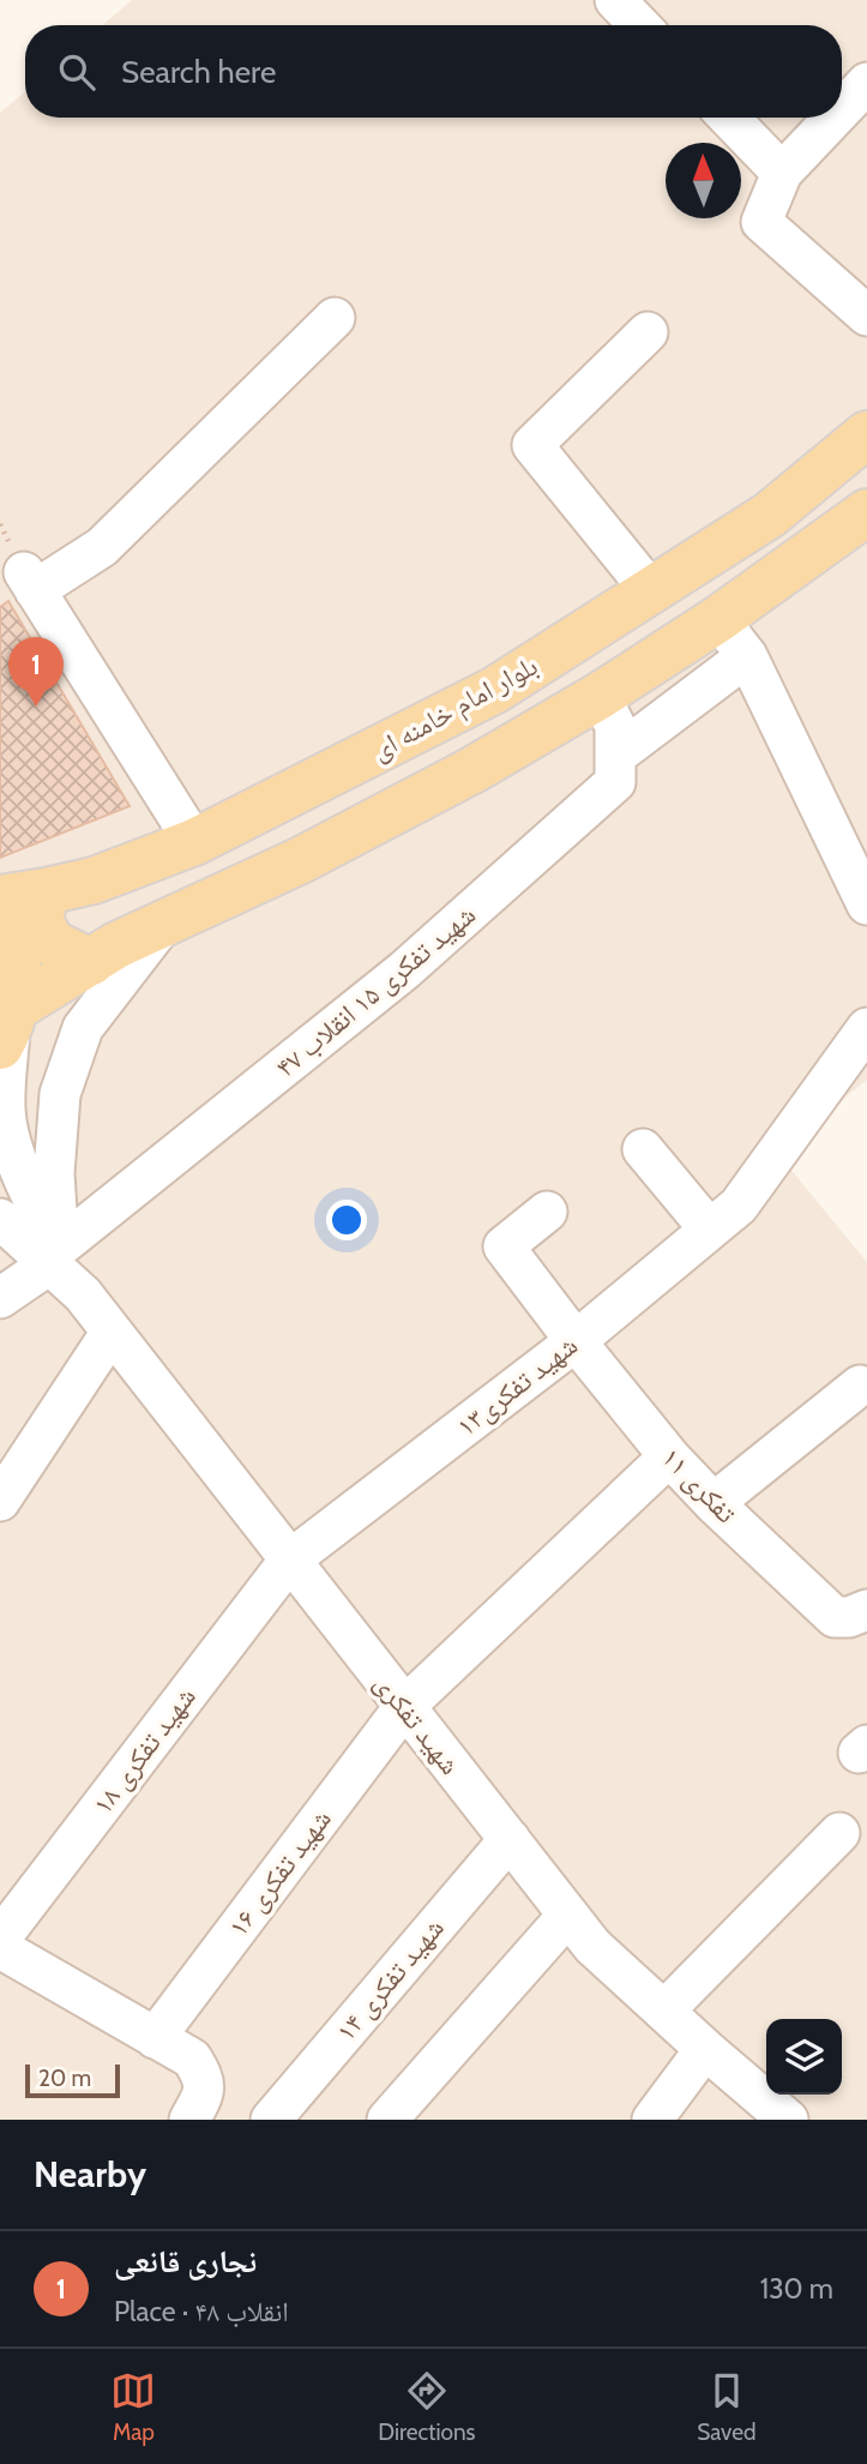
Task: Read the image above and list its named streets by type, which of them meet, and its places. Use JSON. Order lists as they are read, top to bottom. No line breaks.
{"streets":{"main road":["بلوار امام خامنه ای"],"street":["شهید تفکری ۱۵ انقلاب ۴۷","شهید تفکری۱۳","تفکری ۱۱","شهید تفکری","شهید تفکری ۱۸","شهید تفکری ۱۶","شهید تفکری ۱۴"]},"crossings":[["شهید تفکری ۱۵ انقلاب ۴۷","شهید تفکری"],["شهید تفکری۱۳","تفکری ۱۱"],["شهید تفکری۱۳","شهید تفکری"],["شهید تفکری۱۳","شهید تفکری ۱۸"],["تفکری ۱۱","شهید تفکری ۱۶"],["شهید تفکری","شهید تفکری ۱۸"],["شهید تفکری","شهید تفکری ۱۶"],["شهید تفکری","شهید تفکری ۱۴"]],"scale_bar":"20 m","north":"top","page":{"search":"Search here","pins":"1","scale":"20 m","heading":"Nearby","list":[{"mark":"1","name":"نجاری قانعی","note":"Place · انقلاب ۴۸","value":"130 m"}],"nav":["Map","Directions","Saved"]}}
